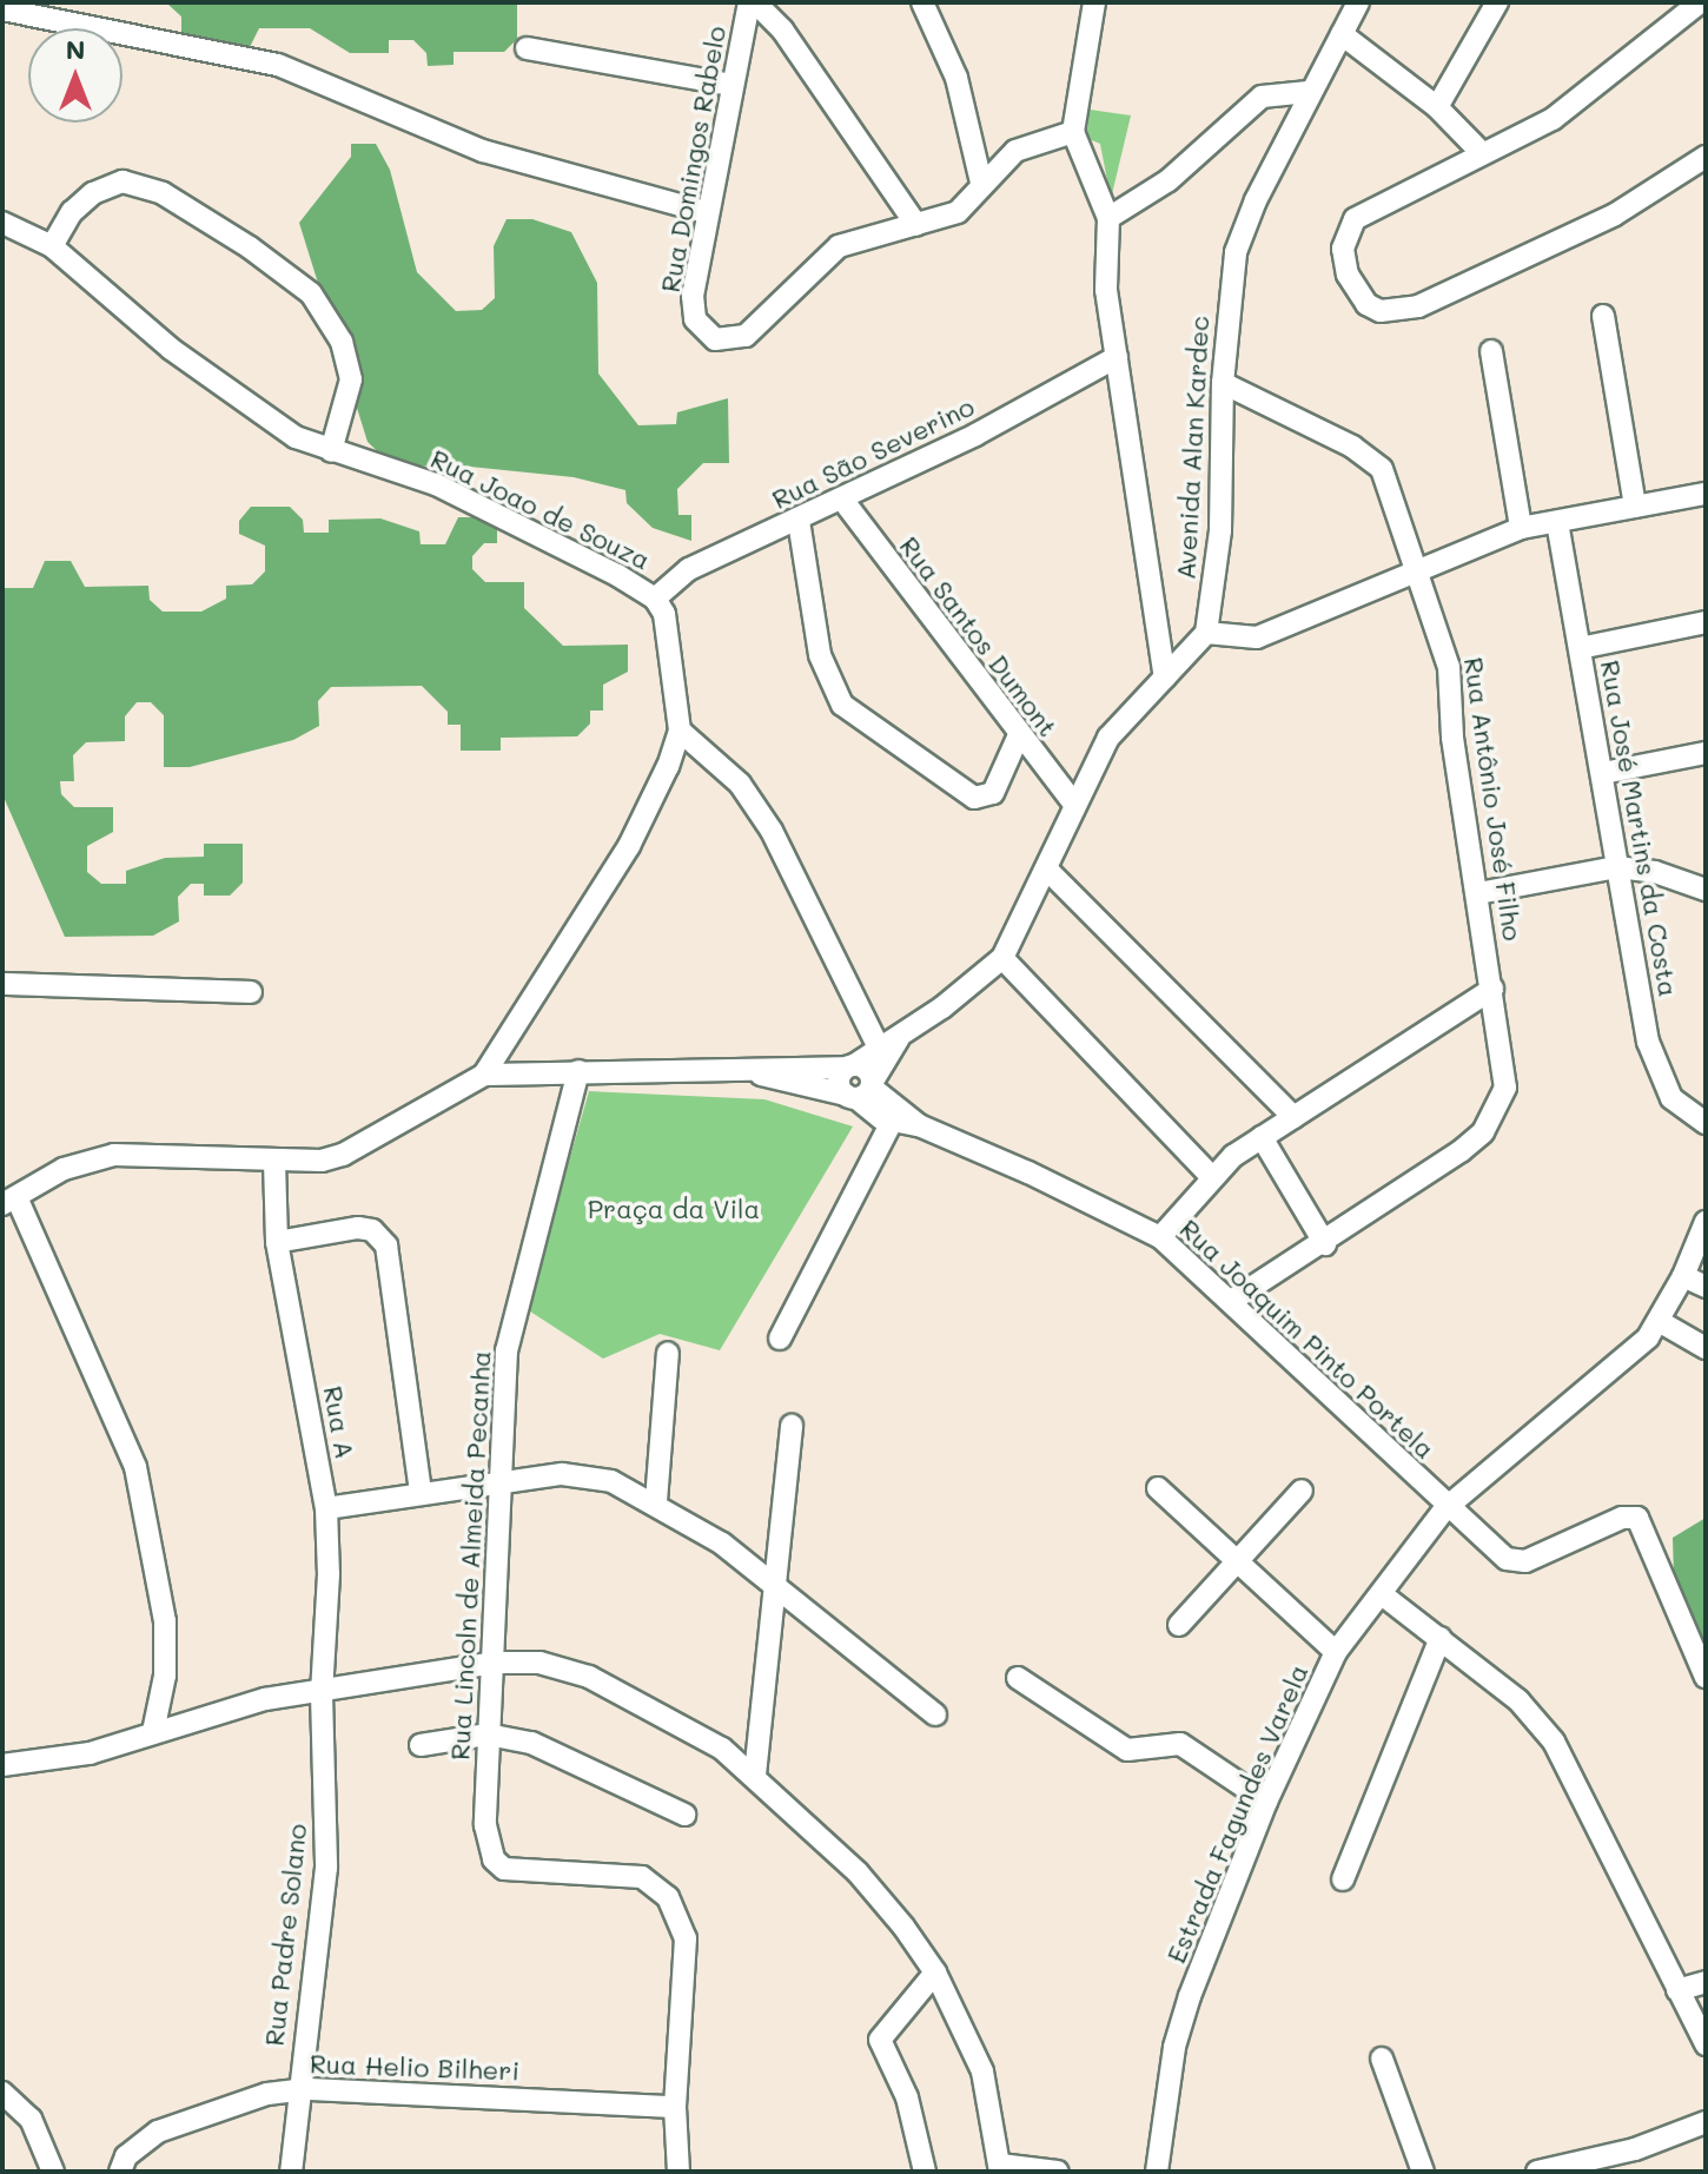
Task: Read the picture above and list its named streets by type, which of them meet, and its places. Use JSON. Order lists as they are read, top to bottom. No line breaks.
{"streets":{"street":["Rua Domingos Rabelo","Avenida Alan Kardec","Rua São Severino","Rua Joao de Souza","Rua Santos Dumont","Rua Antônio José Filho","Rua José Martins da Costa","Rua Joaquim Pinto Portela","Rua A","Rua Lincoln de Almeida Pecanha","Estrada Fagundes Varela","Rua Padre Solano","Rua Helio Bilheri"]},"crossings":[["Avenida Alan Kardec","Rua Antônio José Filho"],["Rua São Severino","Rua Joao de Souza"],["Rua São Severino","Rua Santos Dumont"],["Rua Antônio José Filho","Rua Joaquim Pinto Portela"],["Rua Joaquim Pinto Portela","Estrada Fagundes Varela"],["Rua A","Rua Padre Solano"],["Rua Lincoln de Almeida Pecanha","Rua Helio Bilheri"],["Rua Padre Solano","Rua Helio Bilheri"]],"parks":["Praça da Vila"],"north":"top"}
